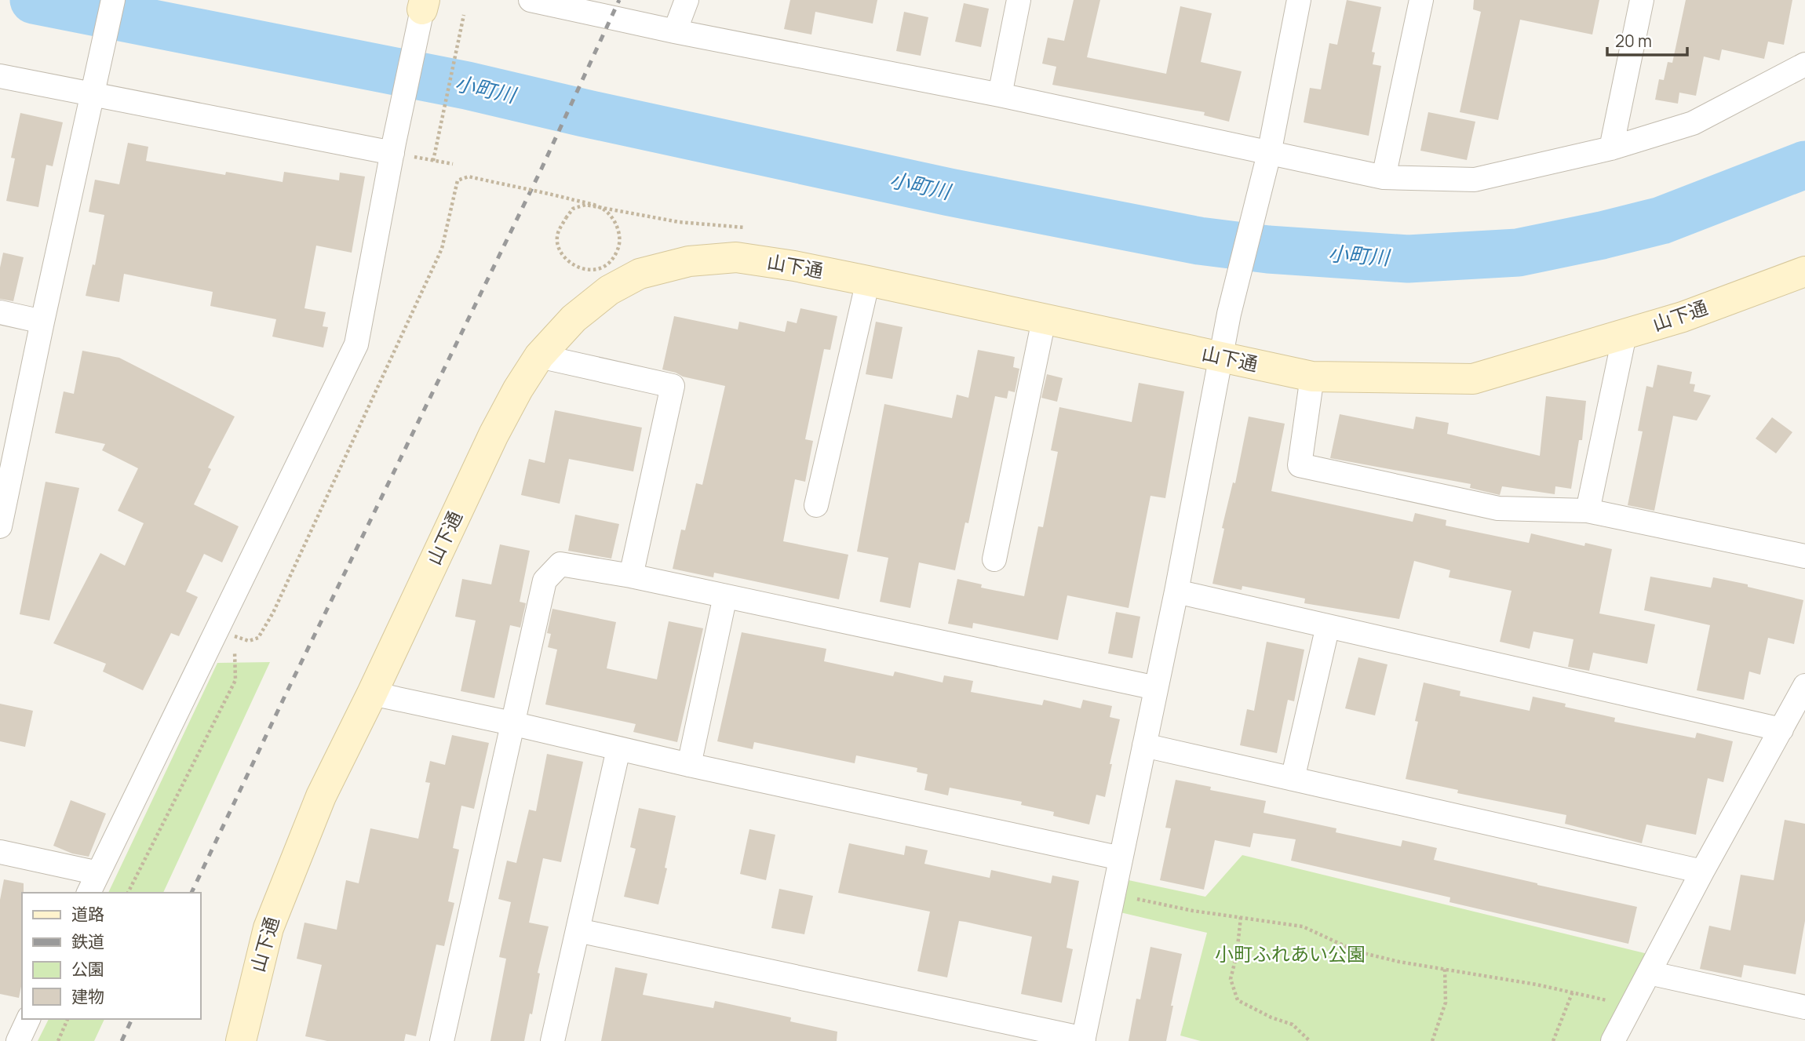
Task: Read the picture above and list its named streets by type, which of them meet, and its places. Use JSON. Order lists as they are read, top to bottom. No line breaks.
{"streets":{"street":["山下通"]},"water":["小町川"],"parks":["小町ふれあい公園"],"legend":["道路","鉄道","公園","建物"],"scale_bar":"20 m"}
